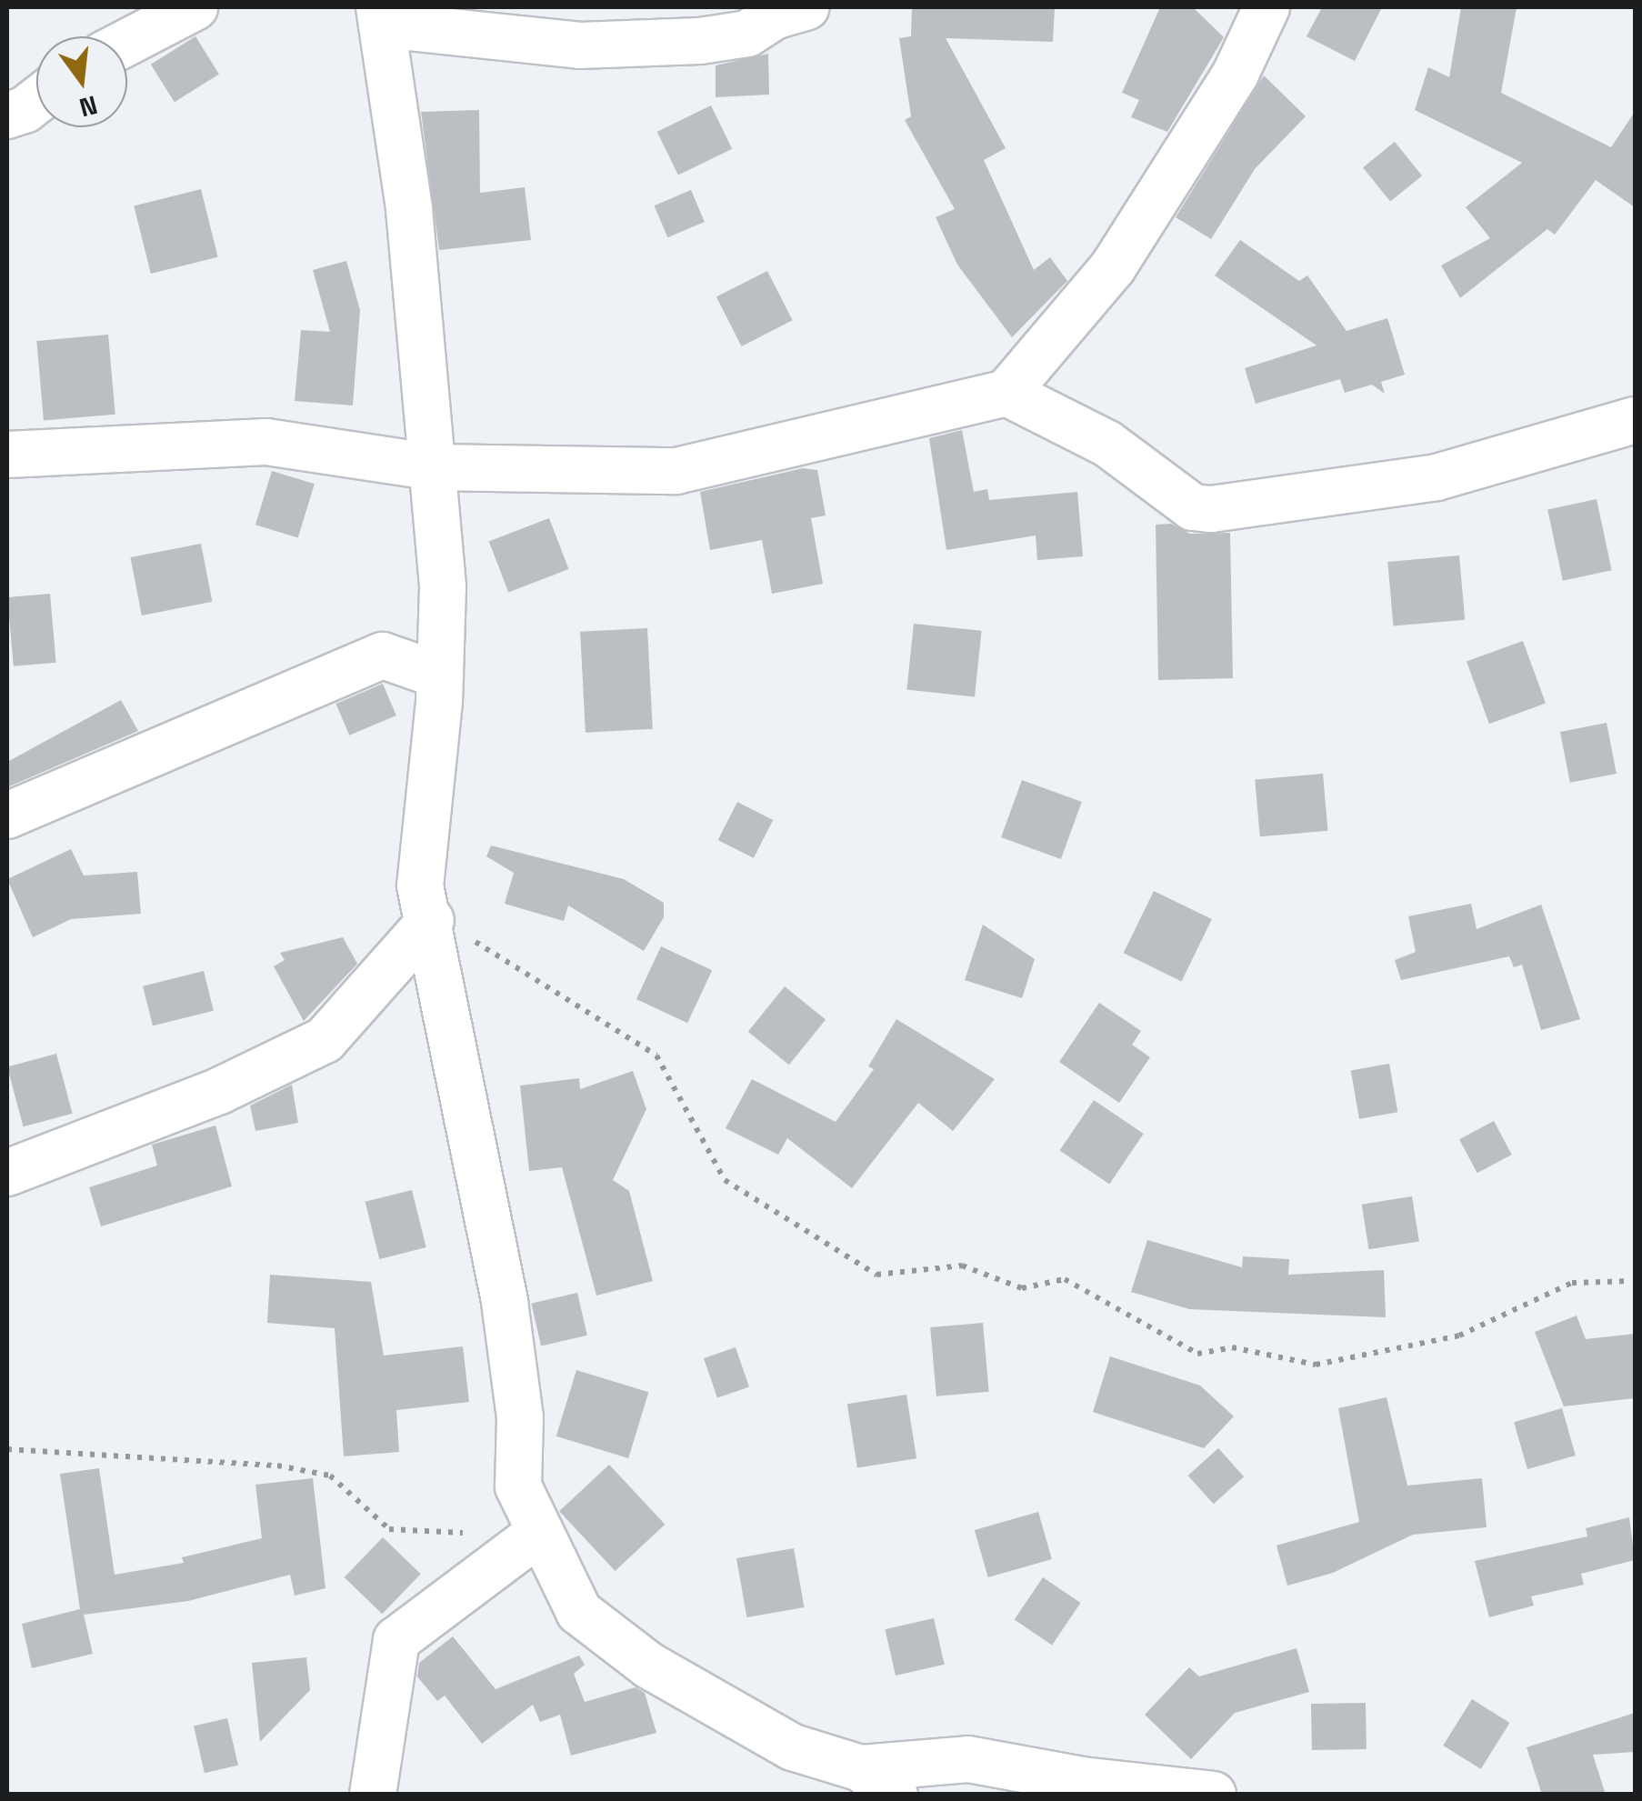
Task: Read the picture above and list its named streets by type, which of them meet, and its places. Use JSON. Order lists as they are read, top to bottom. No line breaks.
{"north":"bottom"}
